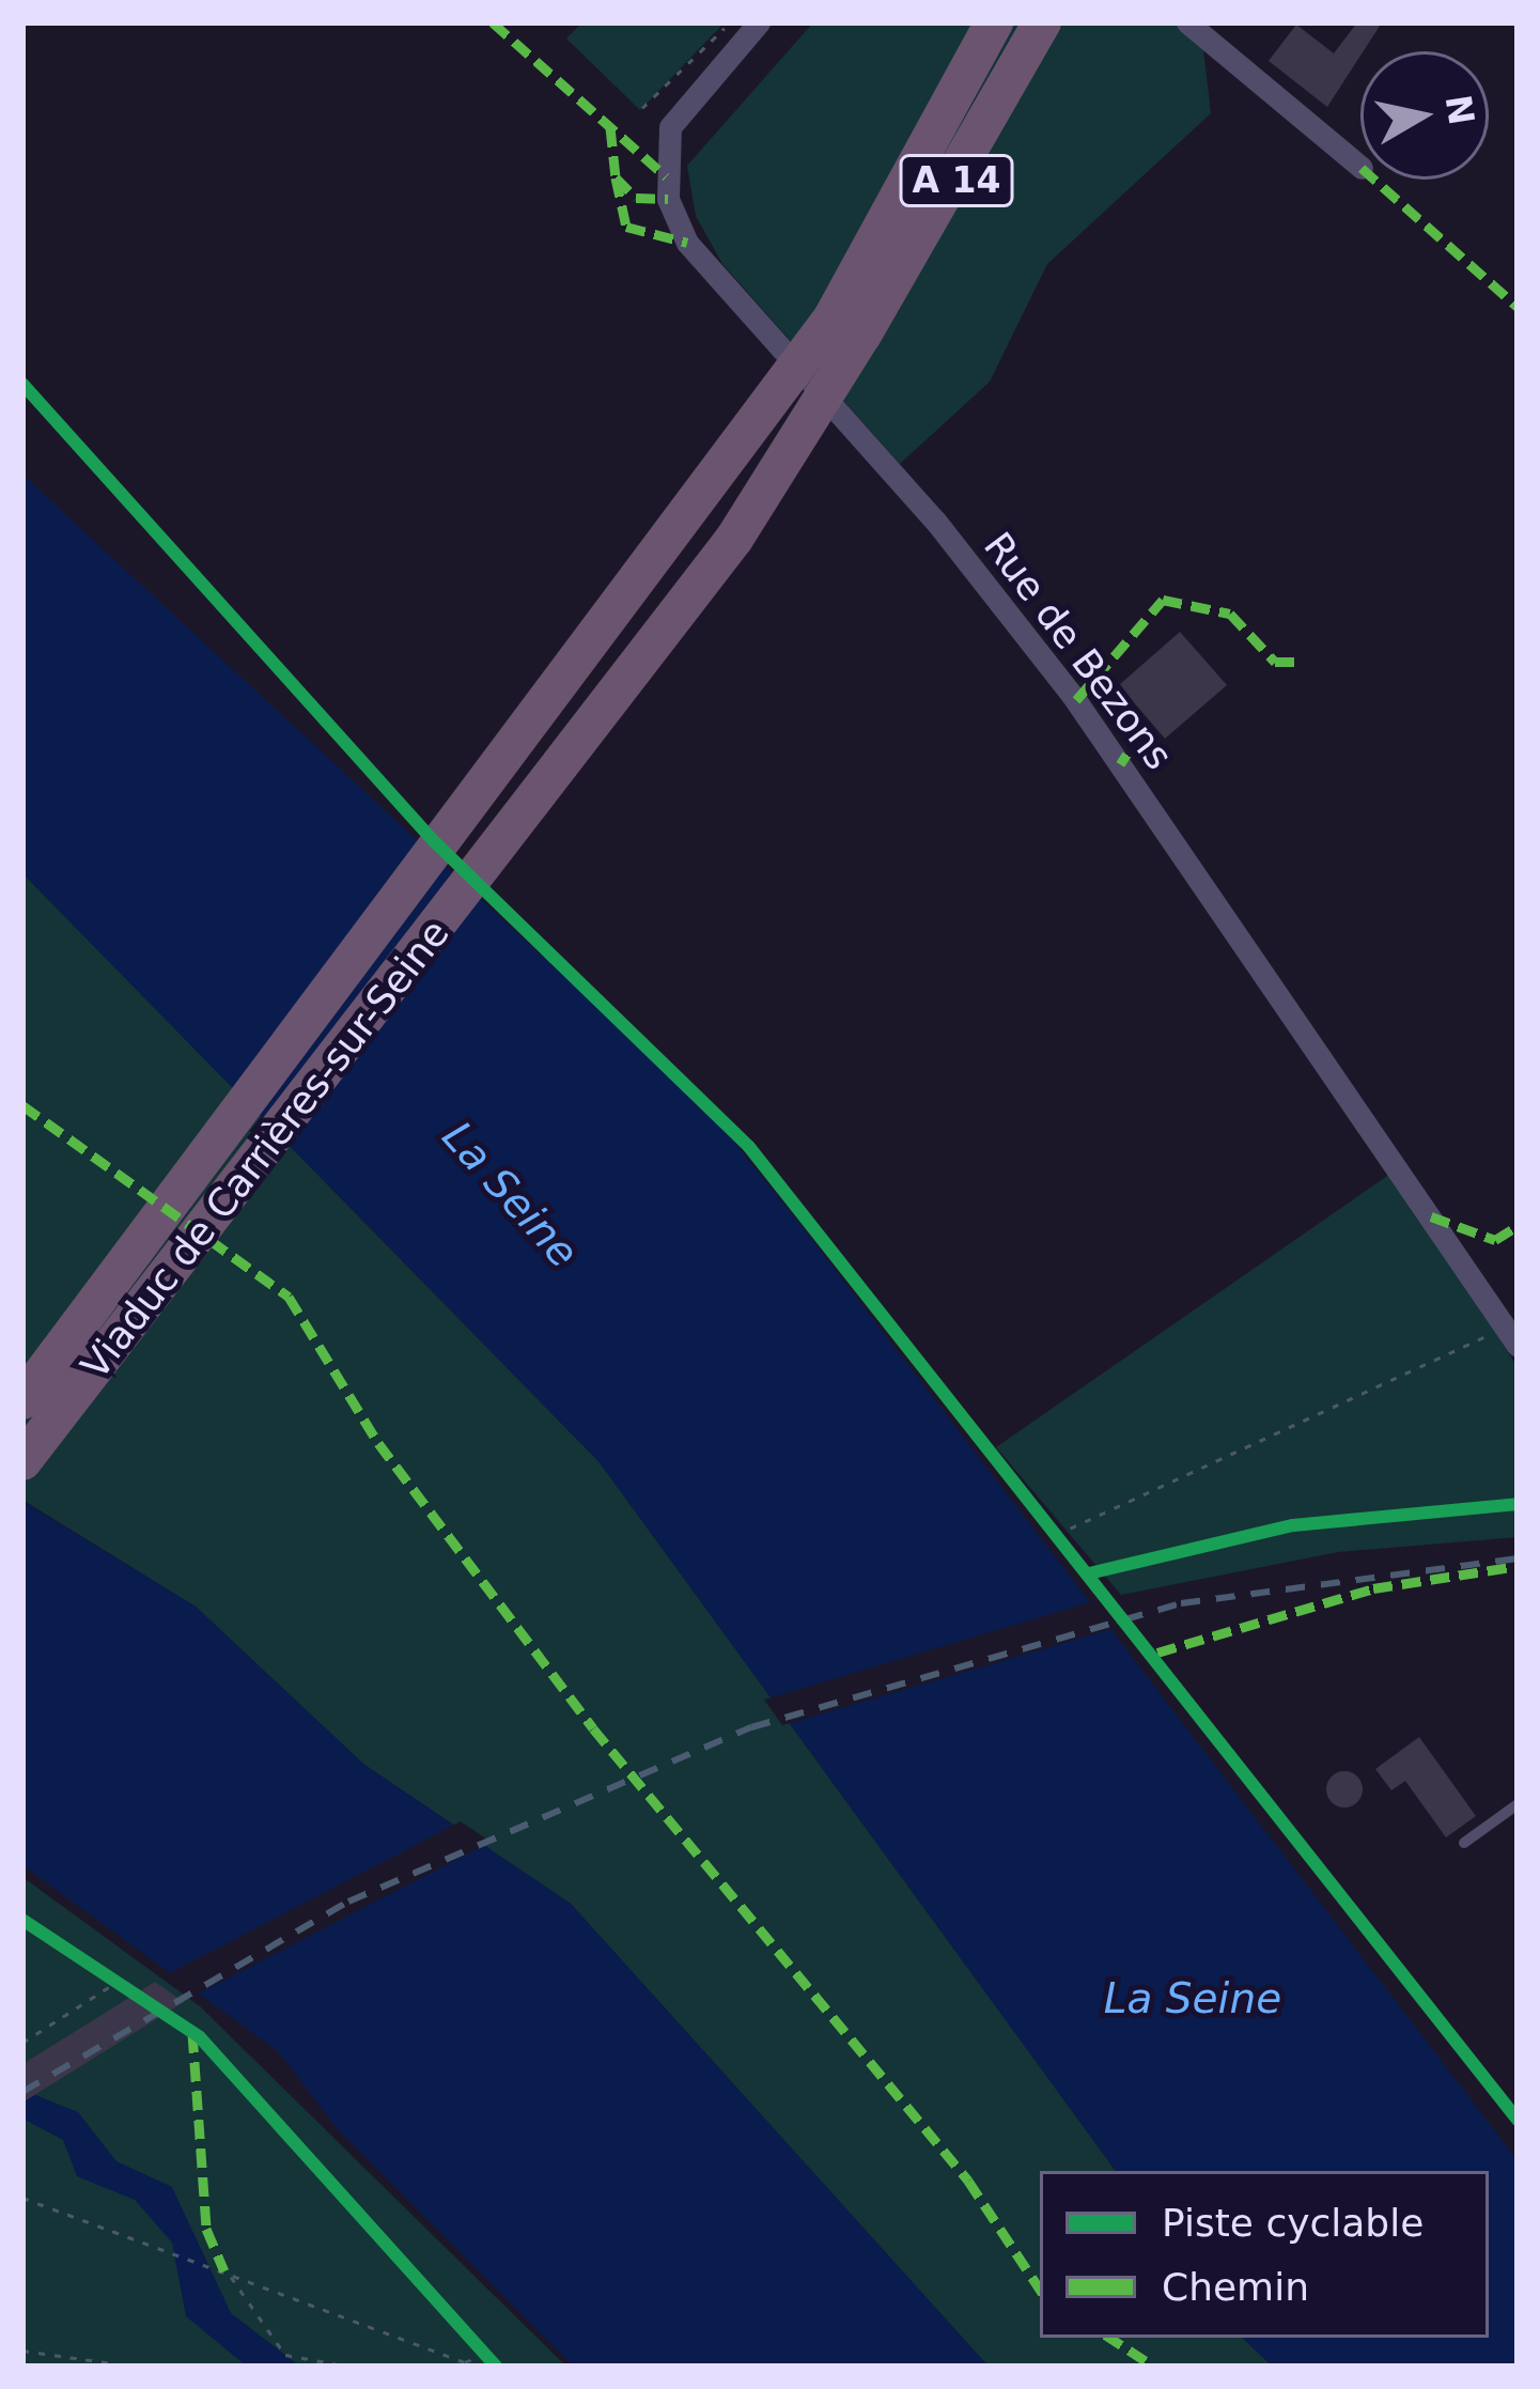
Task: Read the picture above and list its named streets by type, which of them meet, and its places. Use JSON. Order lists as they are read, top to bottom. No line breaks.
{"streets":{"highway":["A 14","Viaduc de Carrières-sur-Seine"],"street":["Rue de Bezons"]},"crossings":[["A 14","Viaduc de Carrières-sur-Seine"]],"water":["La Seine"],"legend":["Piste cyclable","Chemin"],"north":"right"}
